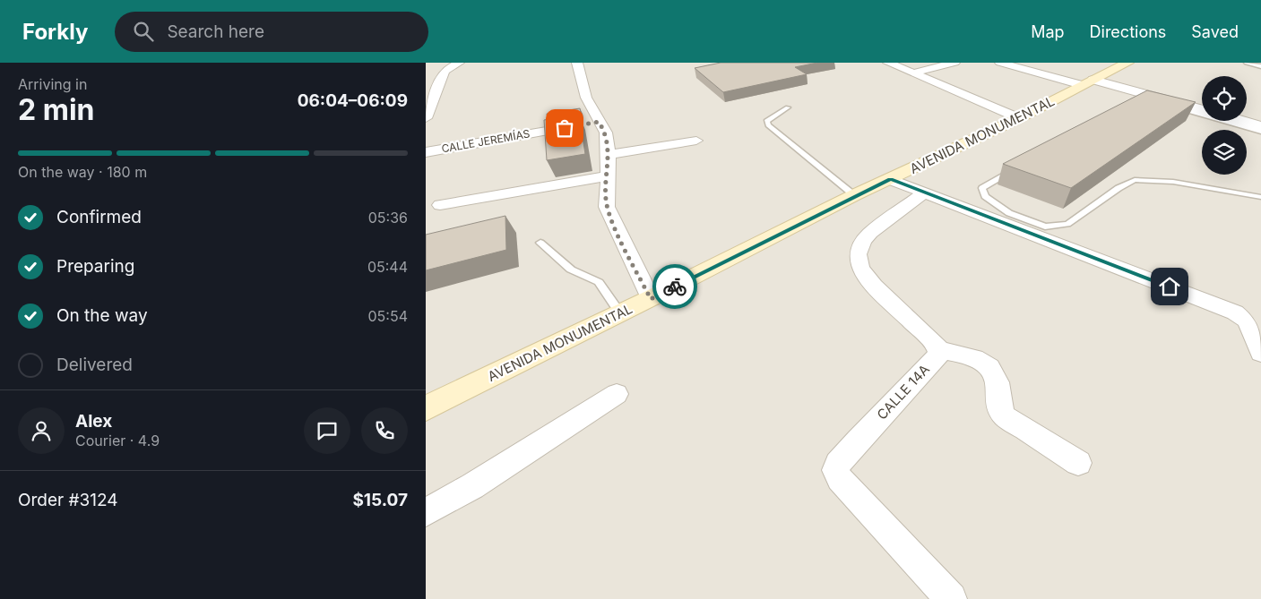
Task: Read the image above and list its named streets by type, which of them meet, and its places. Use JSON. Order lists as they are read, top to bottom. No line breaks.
{"streets":{"main road":["AVENIDA MONUMENTAL"],"street":["CALLE JEREMÍAS","CALLE 14A"]},"page":{"header":"Forkly","search":"Search here","nav":["Map","Directions","Saved"],"heading":["2 min","Arriving in","06:04–06:09"],"panel":["Alex","Courier · 4.9","Order #3124","$15.07"],"bar":"On the way · 180 m","list":[["Confirmed","05:36"],["Preparing","05:44"],["On the way","05:54"],"Delivered"]}}
